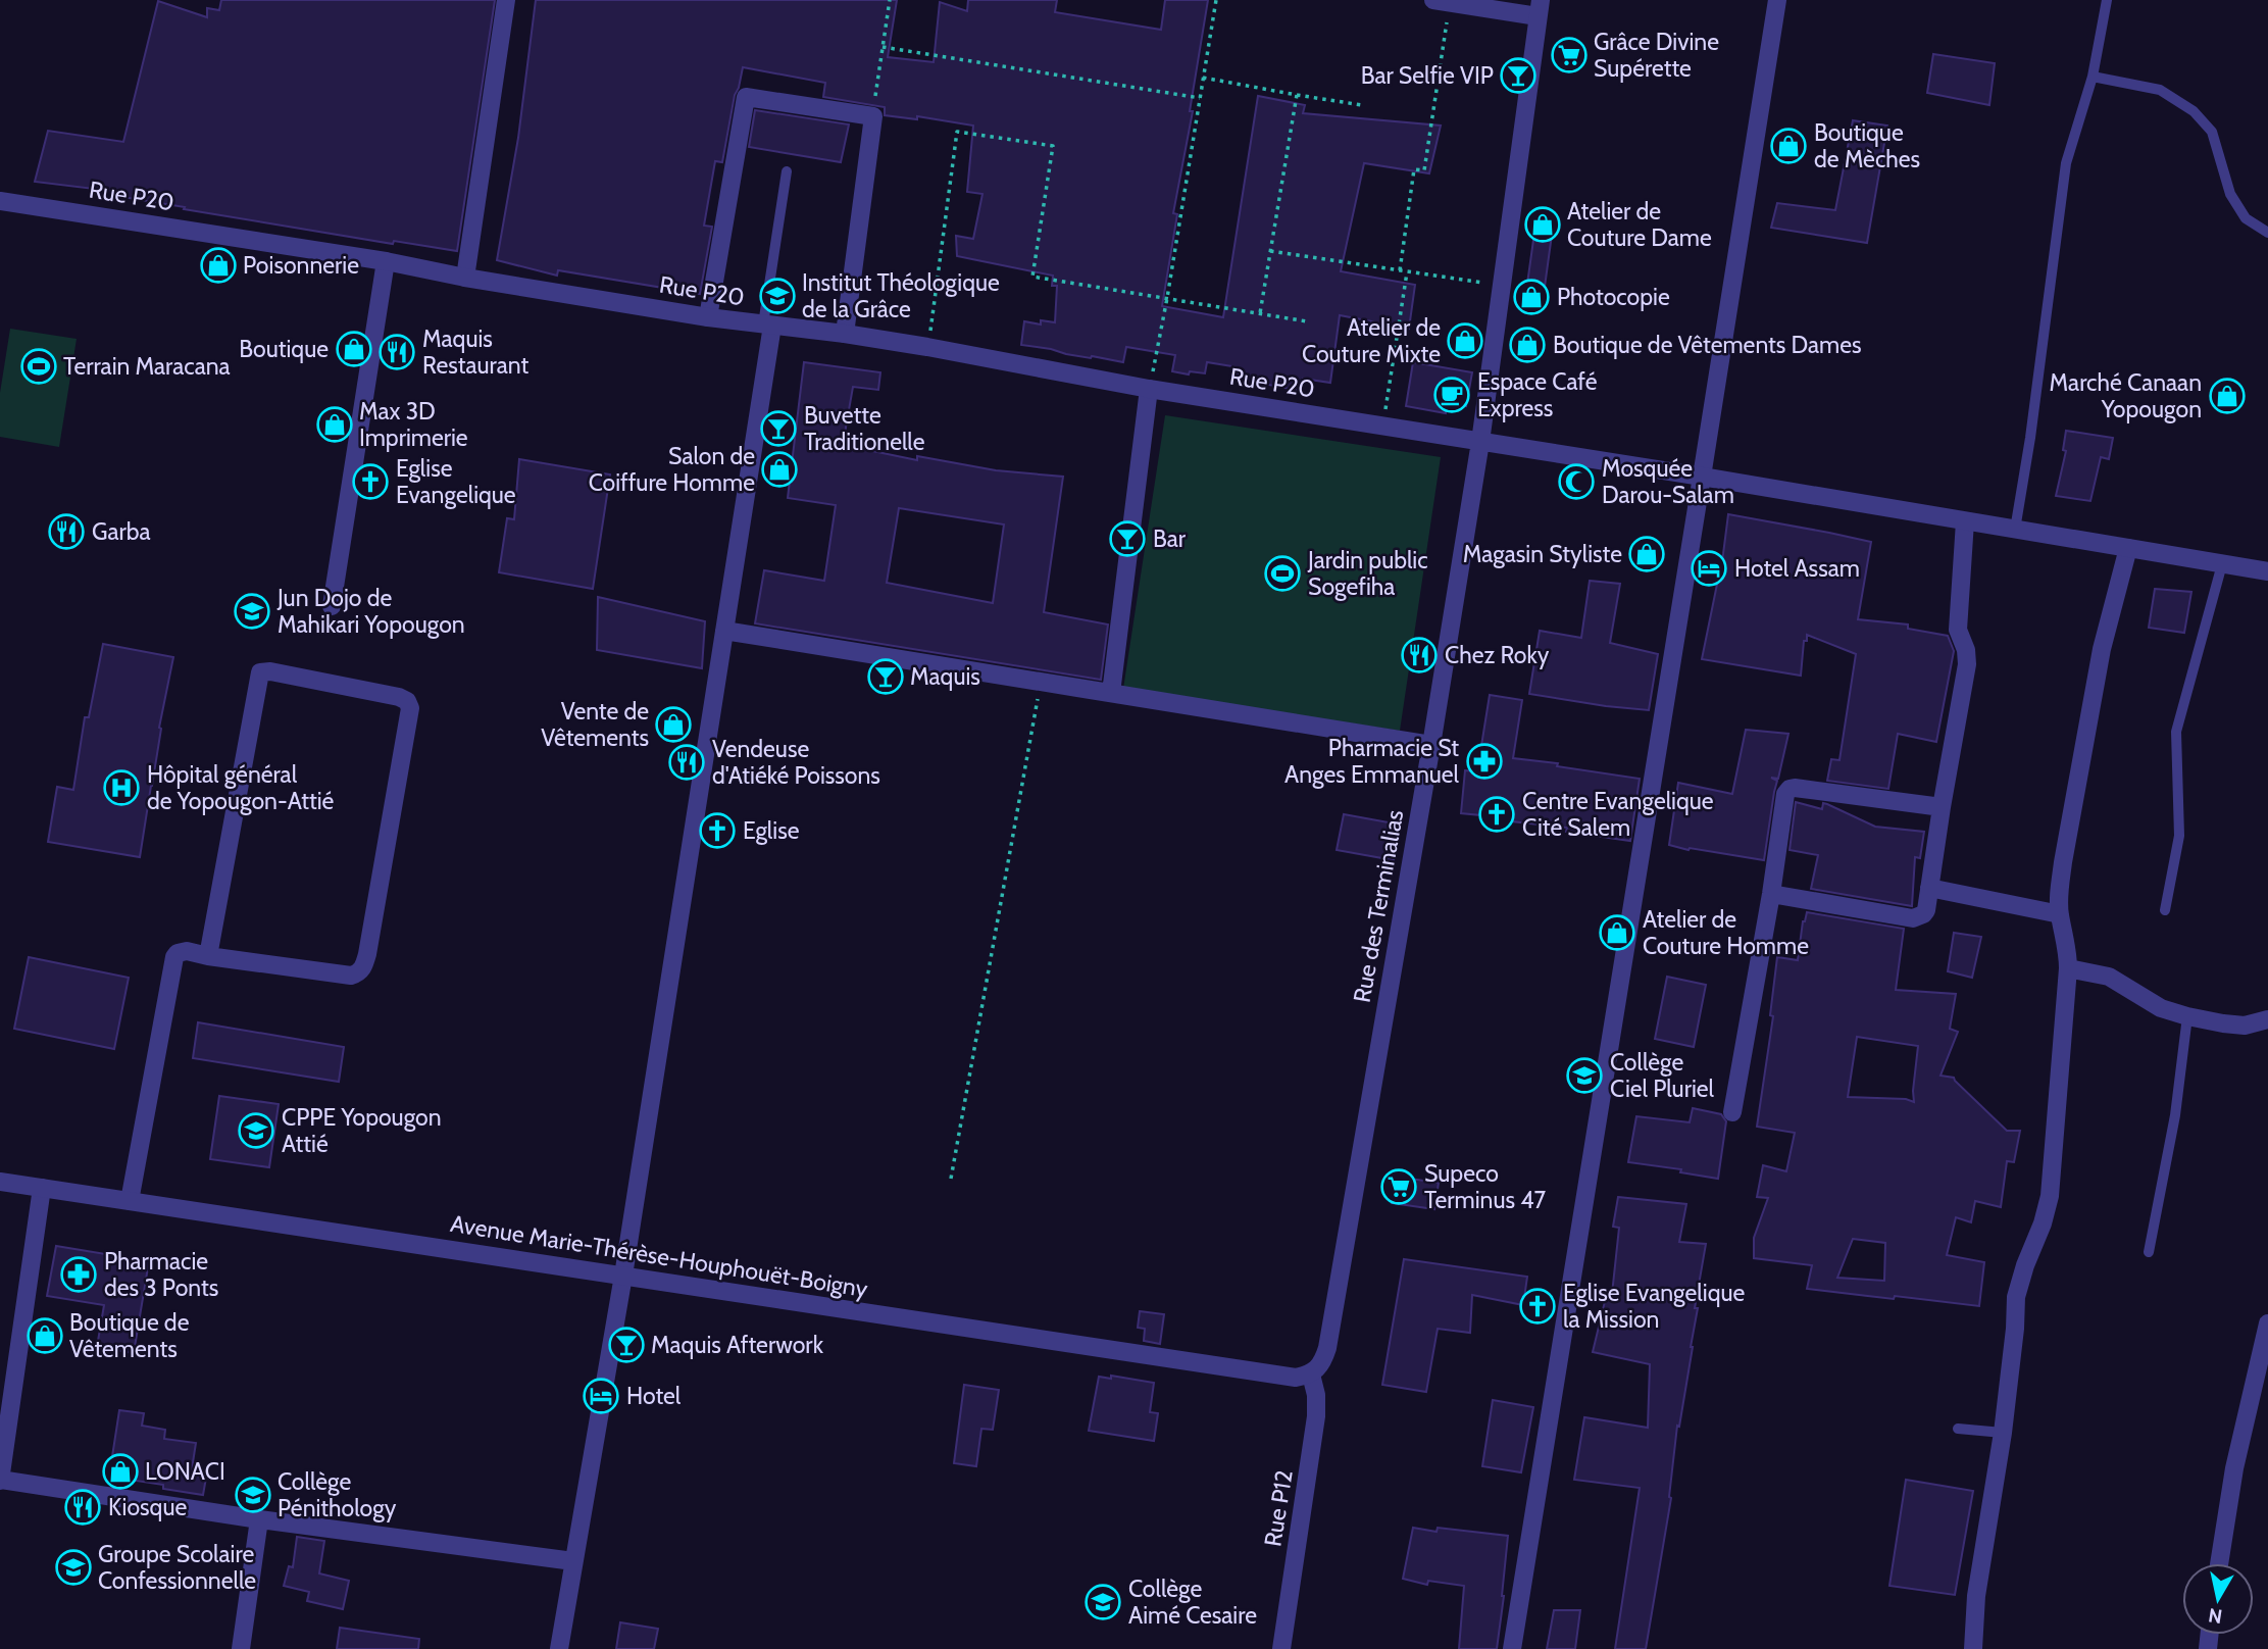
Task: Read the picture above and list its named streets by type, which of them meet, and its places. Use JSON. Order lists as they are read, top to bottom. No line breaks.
{"streets":{"street":["Rue P20","Rue des Terminalias","Avenue Marie-Thérèse-Houphouët-Boigny","Rue P12"]},"crossings":[["Rue P20","Rue des Terminalias"],["Rue des Terminalias","Avenue Marie-Thérèse-Houphouët-Boigny"],["Rue des Terminalias","Rue P12"],["Avenue Marie-Thérèse-Houphouët-Boigny","Rue P12"]],"places":{"supermarket":["Grâce Divine Supérette","Supeco Terminus 47"],"bar":["Bar Selfie VIP","Buvette Traditionelle","Bar","Maquis","Maquis Afterwork"],"shop":["Boutique de Mèches","Atelier de Couture Dame","Poisonnerie","Photocopie","Atelier de Couture Mixte","Boutique de Vêtements Dames","Boutique","Marché Canaan Yopougon","Max 3D Imprimerie","Salon de Coiffure Homme","Magasin Styliste","Vente de Vêtements","Atelier de Couture Homme","Boutique de Vêtements","LONACI"],"school or university":["Institut Théologique de la Grâce","Jun Dojo de Mahikari Yopougon","Collège Ciel Pluriel","CPPE Yopougon Attié","Collège Pénithology","Groupe Scolaire Confessionnelle","Collège Aimé Cesaire"],"restaurant":["Maquis Restaurant","Garba","Chez Roky","Vendeuse d'Atiéké Poissons","Kiosque"],"sports":["Terrain Maracana","Jardin public Sogefiha"],"cafe":["Espace Café Express"],"church":["Eglise Evangelique","Centre Evangelique Cité Salem","Eglise","Eglise Evangelique la Mission"],"mosque":["Mosquée Darou-Salam"],"hotel":["Hotel Assam","Hotel"],"pharmacy":["Pharmacie St Anges Emmanuel","Pharmacie des 3 Ponts"],"hospital":["Hôpital général de Yopougon-Attié"]},"north":"bottom"}
